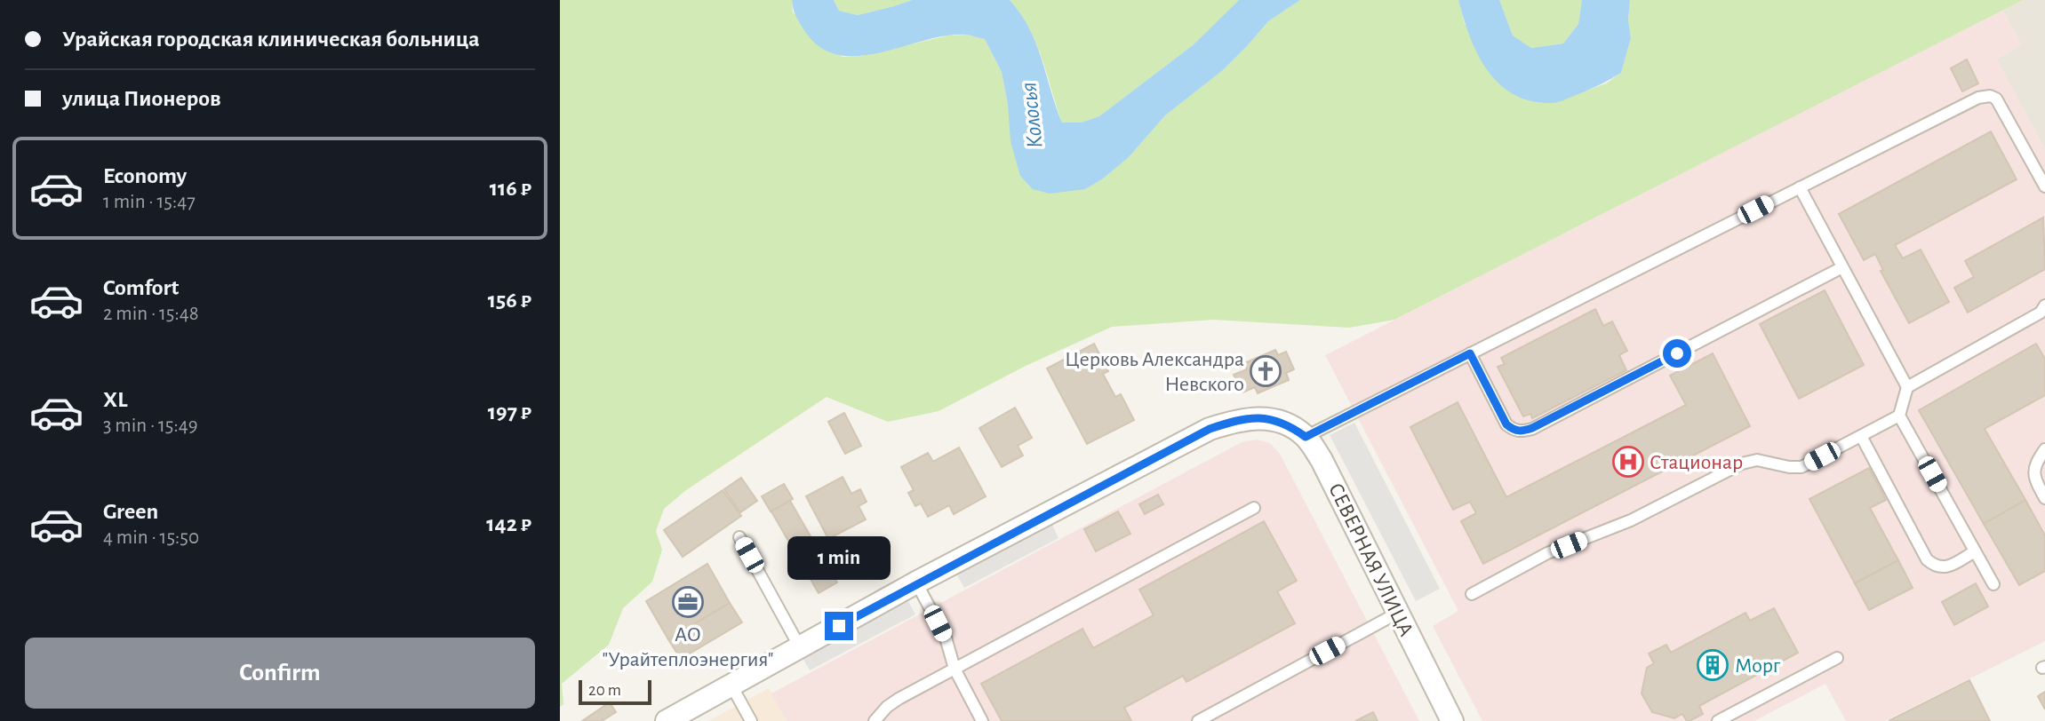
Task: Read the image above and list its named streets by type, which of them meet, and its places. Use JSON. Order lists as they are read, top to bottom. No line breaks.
{"streets":{"street":["СЕВЕРНАЯ УЛИЦА"]},"water":["Колосья"],"places":{"church":["Церковь Александра Невского"],"hospital":["Стационар"],"office":["АО \"Урайтеплоэнергия\""],"building":["Морг"]},"scale_bar":"20 m","page":{"banner":["Урайская городская клиническая больница","улица Пионеров"],"list":[{"name":"Economy","note":"1 min · 15:47","value":"116 ₽"},{"name":"Comfort","note":"2 min · 15:48","value":"156 ₽"},{"name":"XL","note":"3 min · 15:49","value":"197 ₽"},{"name":"Green","note":"4 min · 15:50","value":"142 ₽"}],"bubble":"1 min","buttons":"Confirm","scale":"20 m"}}
